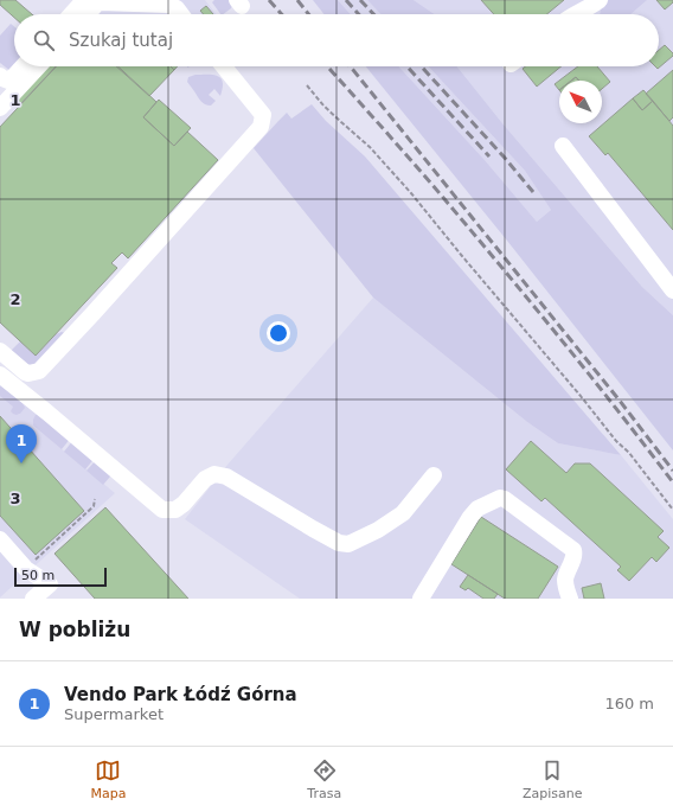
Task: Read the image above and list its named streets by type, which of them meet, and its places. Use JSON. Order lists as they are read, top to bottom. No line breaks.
{"scale_bar":"50 m","north":"top left","page":{"search":"Szukaj tutaj","pins":"1","scale":"50 m","heading":"W pobliżu","list":[{"mark":"1","name":"Vendo Park Łódź Górna","note":"Supermarket","value":"160 m"}],"nav":["Mapa","Trasa","Zapisane"]},"grid":{"rows":["1","2","3"]}}
